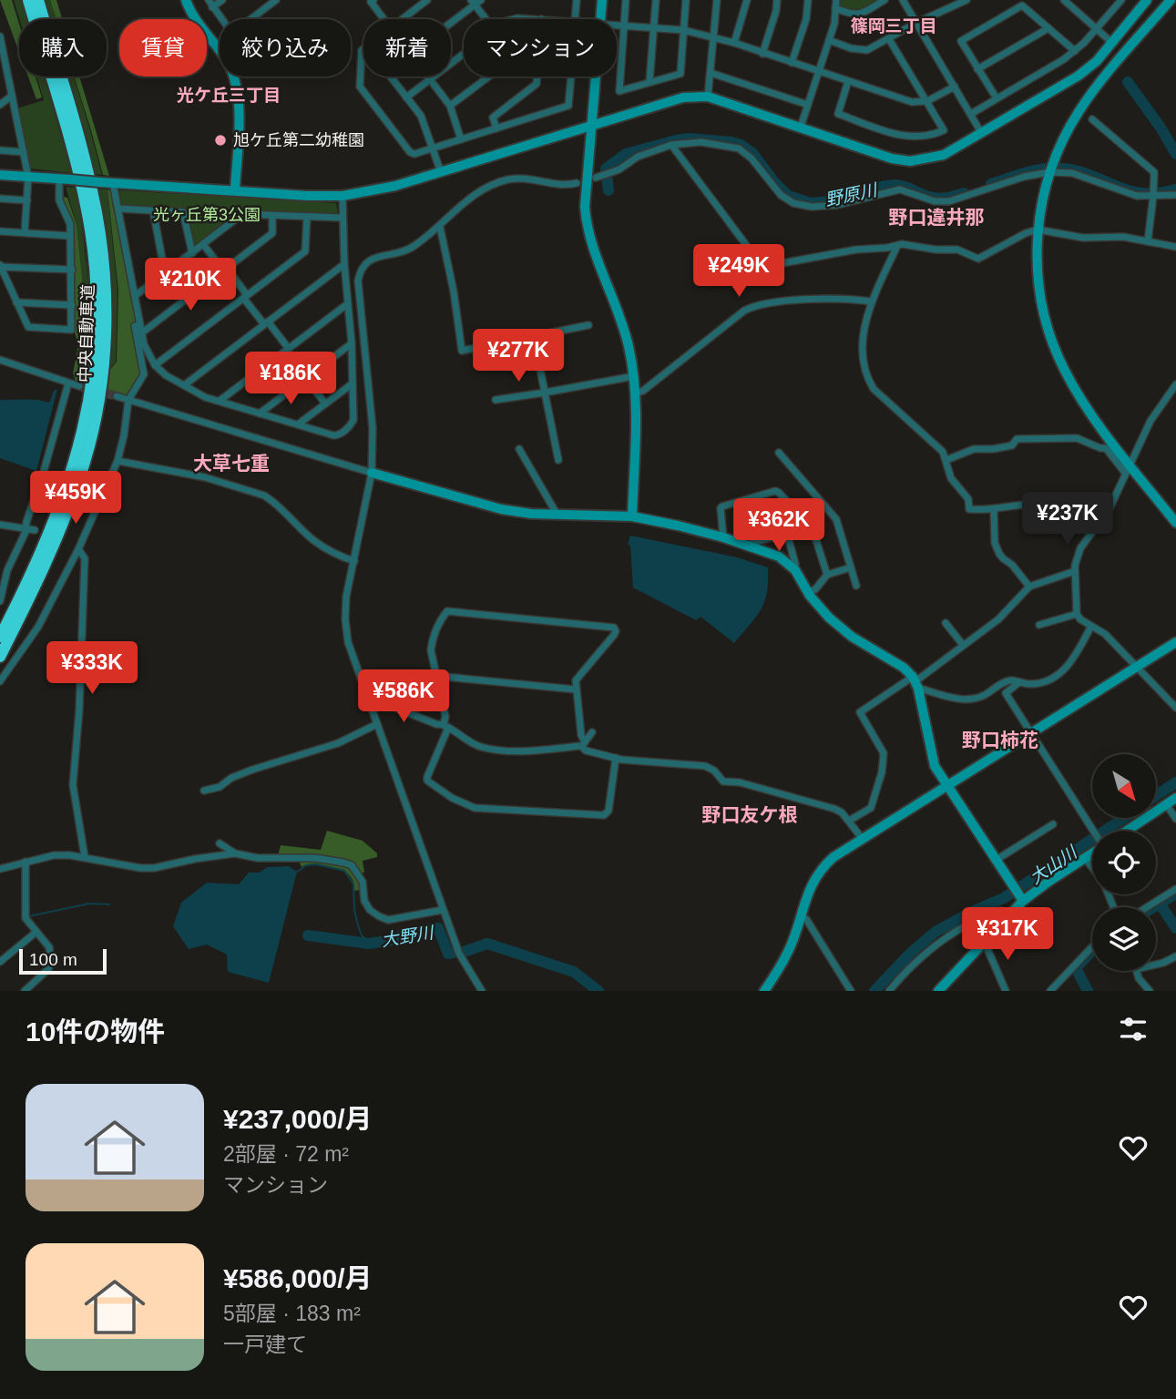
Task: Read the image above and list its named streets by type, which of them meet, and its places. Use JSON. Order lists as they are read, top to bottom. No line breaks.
{"streets":{"highway":["中央自動車道"]},"districts":["篠岡三丁目","光ケ丘三丁目","野口違井那","大草七重","野口柿花","野口友ケ根"],"water":["野原川","大山川","大野川"],"parks":["光ヶ丘第3公園"],"places":["旭ケ丘第二幼稚園"],"scale_bar":"100 m","north":"bottom right","page":{"chip":["購入","賃貸","絞り込み","新着","マンション"],"price":["¥249K","¥210K","¥277K","¥186K","¥459K","¥237K","¥362K","¥333K","¥586K","¥317K"],"scale":"100 m","heading":"10件の物件","list":[{"name":"¥237,000/月","note":"2部屋 · 72 m² · マンション"},{"name":"¥586,000/月","note":"5部屋 · 183 m² · 一戸建て"}]}}
